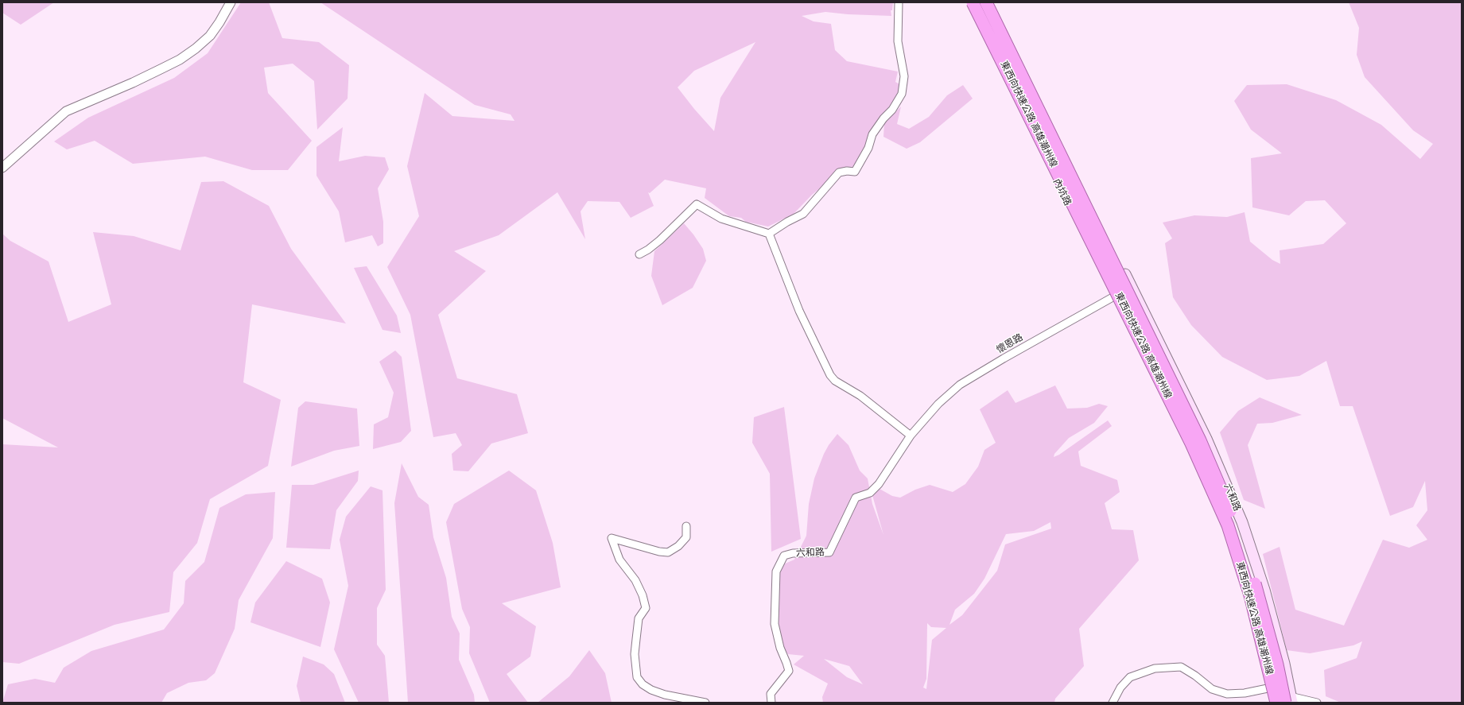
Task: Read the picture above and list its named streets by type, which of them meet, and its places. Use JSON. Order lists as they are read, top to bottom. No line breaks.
{"streets":{"highway":["東西向快速公路 高雄潮州線"],"main road":["內坑路","六和路"],"street":["懷恩路"]},"crossings":[["東西向快速公路 高雄潮州線","六和路"],["內坑路","懷恩路"],["內坑路","六和路"],["懷恩路","六和路"]]}
